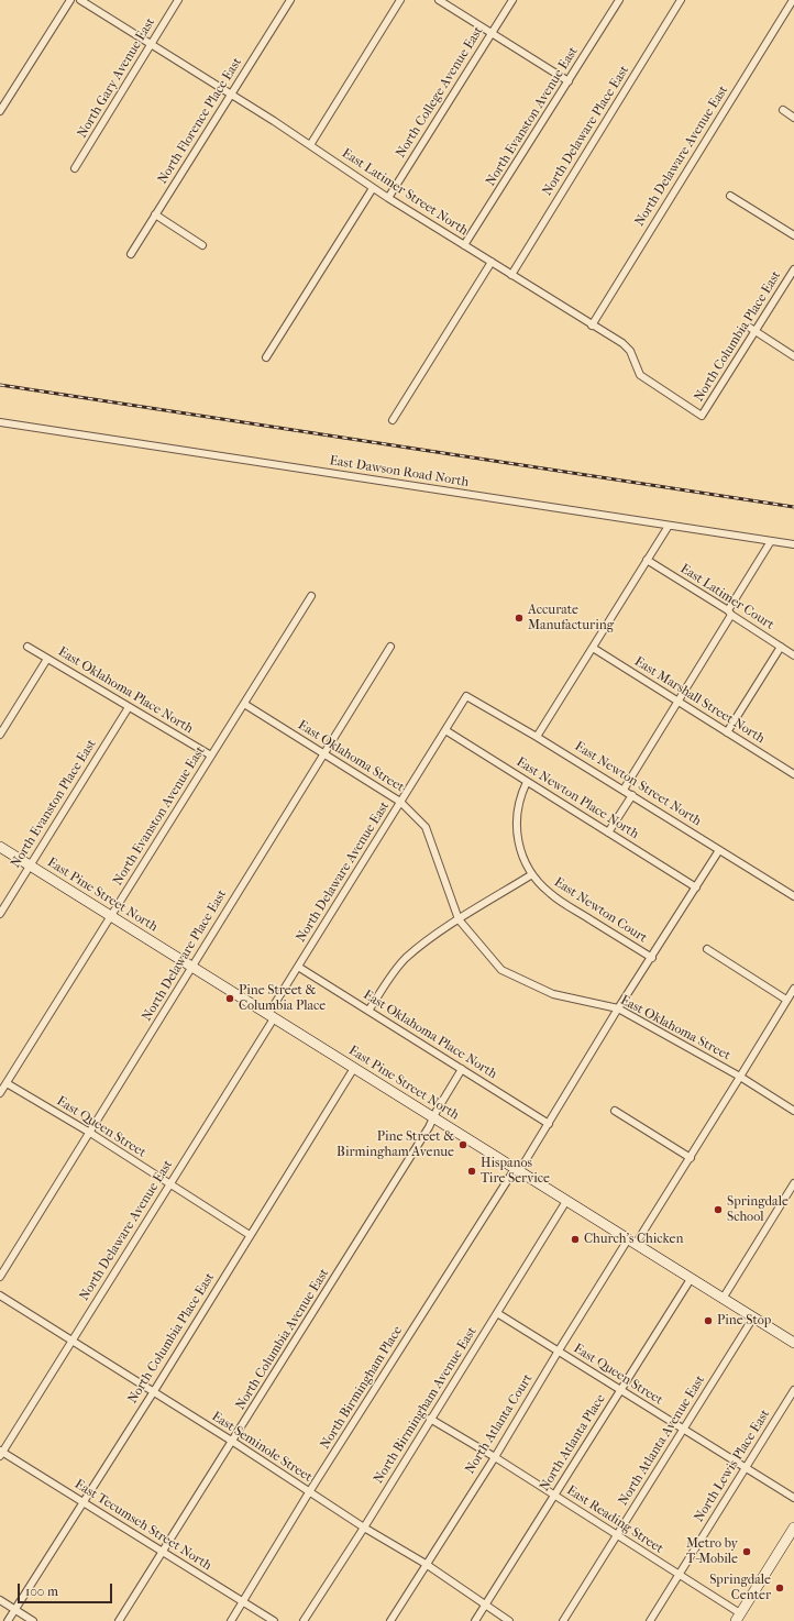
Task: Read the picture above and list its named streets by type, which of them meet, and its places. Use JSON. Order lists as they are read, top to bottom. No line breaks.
{"streets":{"main road":["East Pine Street North"],"street":["North Gary Avenue East","North College Avenue East","North Evanston Avenue East","North Florence Place East","North Delaware Place East","North Delaware Avenue East","East Latimer Street North","North Columbia Place East","East Dawson Road North","East Latimer Court","East Oklahoma Place North","East Marshall Street North","East Oklahoma Street","East Newton Street North","East Newton Place North","North Evanston Place East","East Newton Court","East Queen Street","North Columbia Avenue East","North Birmingham Place","North Birmingham Avenue East","North Atlanta Court","North Atlanta Avenue East","North Atlanta Place","East Seminole Street","North Lewis Place East","East Reading Street","East Tecumseh Street North"]},"crossings":[["North Gary Avenue East","East Latimer Street North"],["North College Avenue East","East Latimer Street North"],["North Evanston Avenue East","East Latimer Street North"],["North Evanston Avenue East","East Oklahoma Place North"],["North Evanston Avenue East","East Oklahoma Street"],["North Evanston Avenue East","East Pine Street North"],["North Evanston Avenue East","East Queen Street"],["North Florence Place East","East Latimer Street North"],["North Delaware Place East","East Latimer Street North"],["North Delaware Place East","East Oklahoma Street"],["North Delaware Place East","East Pine Street North"],["North Delaware Place East","East Queen Street"],["North Delaware Avenue East","East Latimer Street North"],["North Delaware Avenue East","East Oklahoma Place North"],["North Delaware Avenue East","East Oklahoma Street"],["North Delaware Avenue East","East Newton Street North"],["North Delaware Avenue East","East Newton Place North"],["North Delaware Avenue East","East Pine Street North"],["North Delaware Avenue East","East Queen Street"],["North Delaware Avenue East","East Seminole Street"],["North Delaware Avenue East","East Tecumseh Street North"],["East Latimer Street North","North Columbia Place East"],["North Columbia Place East","East Pine Street North"],["North Columbia Place East","East Queen Street"],["North Columbia Place East","East Seminole Street"],["North Columbia Place East","East Tecumseh Street North"],["East Oklahoma Place North","North Evanston Place East"],["East Oklahoma Place North","North Columbia Avenue East"],["East Oklahoma Place North","North Birmingham Place"],["East Oklahoma Street","North Birmingham Place"],["East Newton Street North","North Birmingham Place"],["East Newton Place North","East Newton Court"],["East Newton Place North","North Birmingham Place"],["North Evanston Place East","East Pine Street North"],["East Pine Street North","North Columbia Avenue East"],["East Pine Street North","North Birmingham Place"],["East Pine Street North","North Birmingham Avenue East"],["East Pine Street North","North Atlanta Court"],["East Pine Street North","North Atlanta Avenue East"],["East Pine Street North","North Atlanta Place"],["East Newton Court","North Birmingham Place"],["East Queen Street","North Birmingham Avenue East"],["East Queen Street","North Atlanta Court"],["East Queen Street","North Atlanta Avenue East"],["East Queen Street","North Atlanta Place"],["East Queen Street","North Lewis Place East"],["North Columbia Avenue East","East Seminole Street"],["North Columbia Avenue East","East Tecumseh Street North"],["North Birmingham Place","East Seminole Street"],["North Birmingham Place","East Tecumseh Street North"],["North Birmingham Avenue East","East Seminole Street"],["North Birmingham Avenue East","East Reading Street"],["North Atlanta Court","East Seminole Street"],["North Atlanta Court","East Reading Street"],["North Atlanta Avenue East","East Reading Street"],["North Atlanta Place","East Seminole Street"],["North Atlanta Place","East Reading Street"],["North Lewis Place East","East Reading Street"]],"places":["Accurate Manufacturing","Pine Street & Columbia Place","Pine Street & Birmingham Avenue","Hispanos Tire Service","Springdale School","Church's Chicken","Pine Stop","Metro by T-Mobile","Springdale Center"],"scale_bar":"100 m"}
